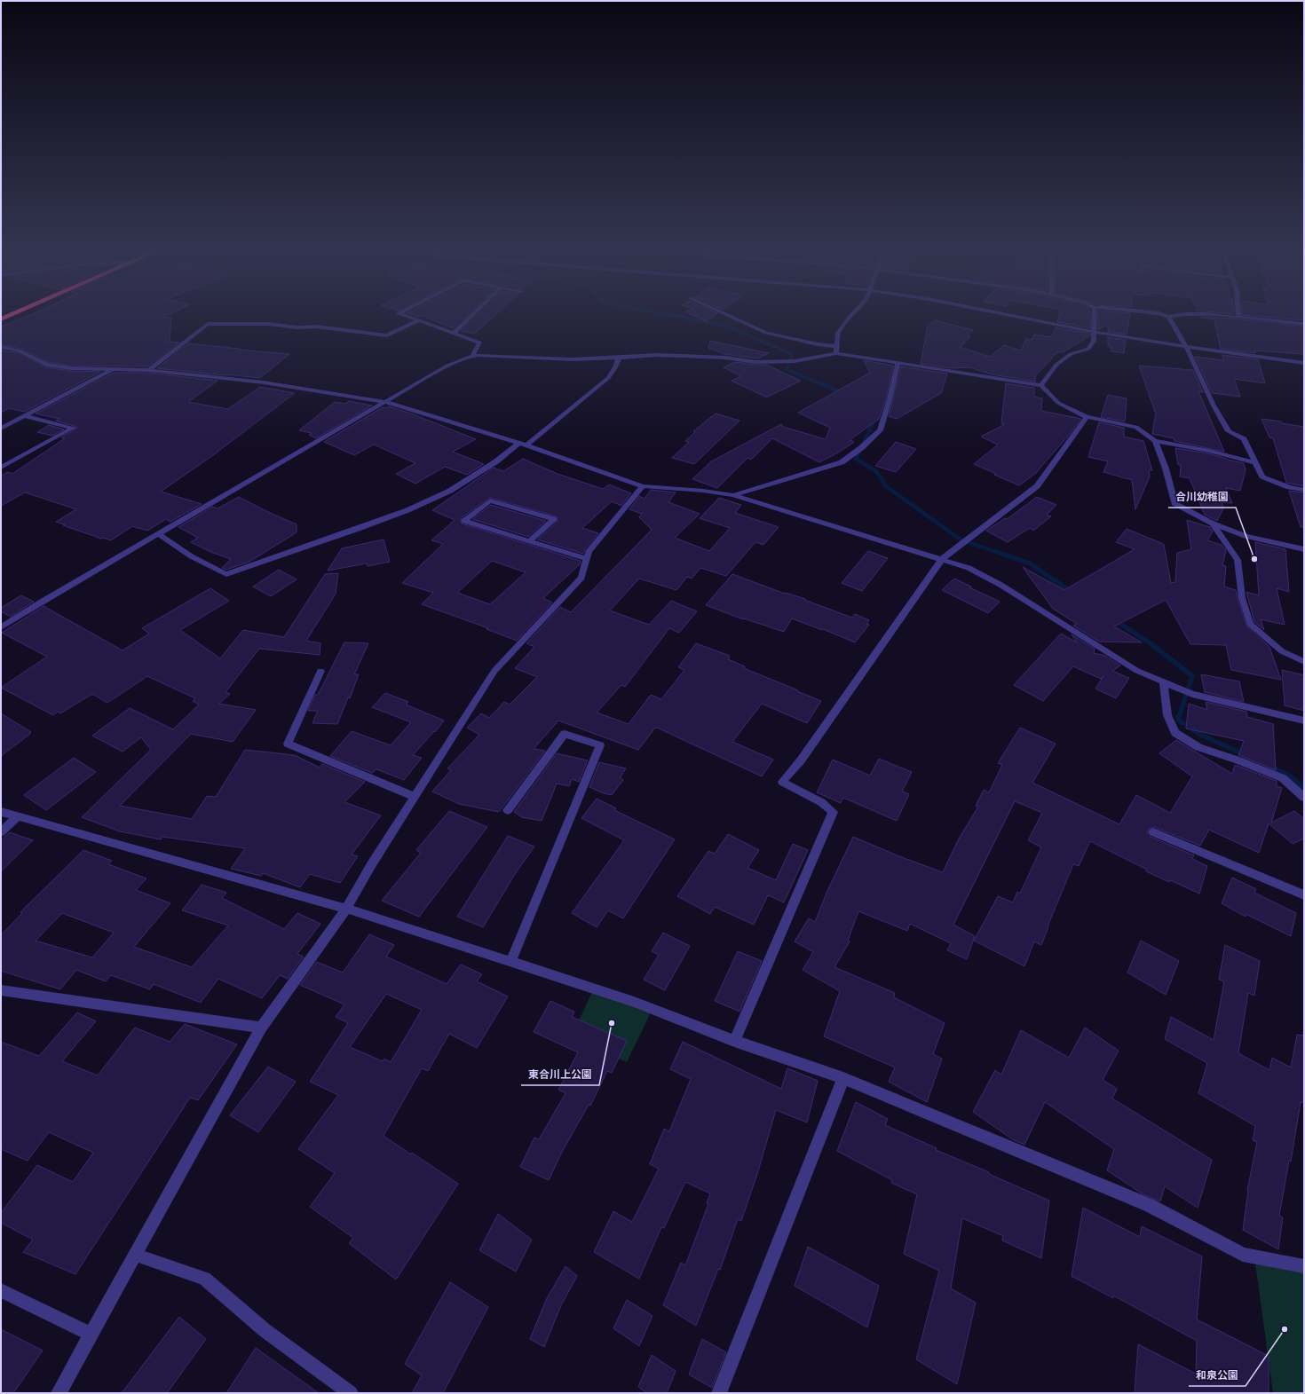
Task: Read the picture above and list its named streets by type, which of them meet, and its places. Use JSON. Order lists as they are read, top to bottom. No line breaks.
{"places":["合川幼稚園","東合川上公園","和泉公園"]}
